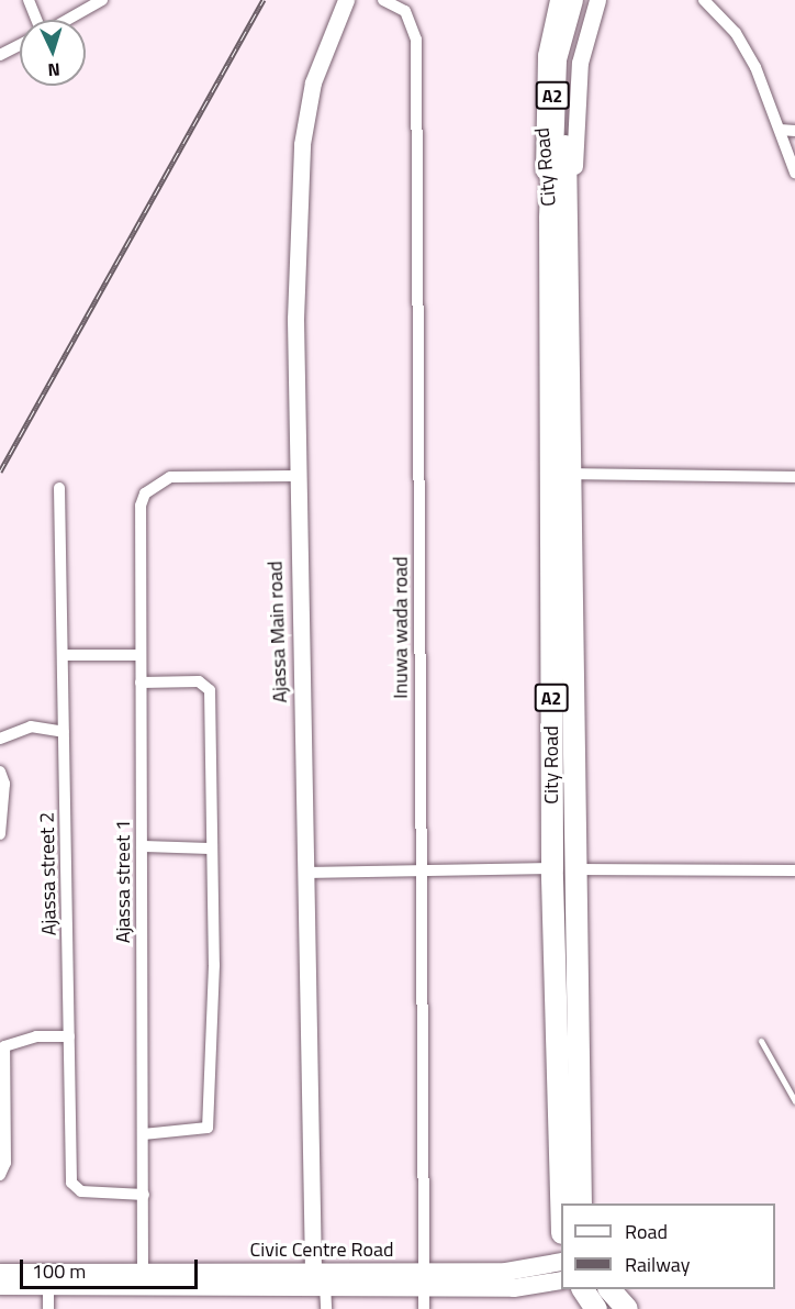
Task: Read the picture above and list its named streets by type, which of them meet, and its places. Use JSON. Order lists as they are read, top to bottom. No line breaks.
{"streets":{"highway":["A2","City Road"],"main road":["Civic Centre Road"],"street":["Inuwa wada road","Ajassa Main road","Ajassa street 2","Ajassa street 1"]},"crossings":[["A2","City Road"],["Inuwa wada road","Civic Centre Road"],["Ajassa Main road","Ajassa street 1"],["Ajassa Main road","Civic Centre Road"],["Ajassa street 2","Ajassa street 1"],["Ajassa street 1","Civic Centre Road"]],"legend":["Road","Railway"],"scale_bar":"100 m","north":"bottom"}
